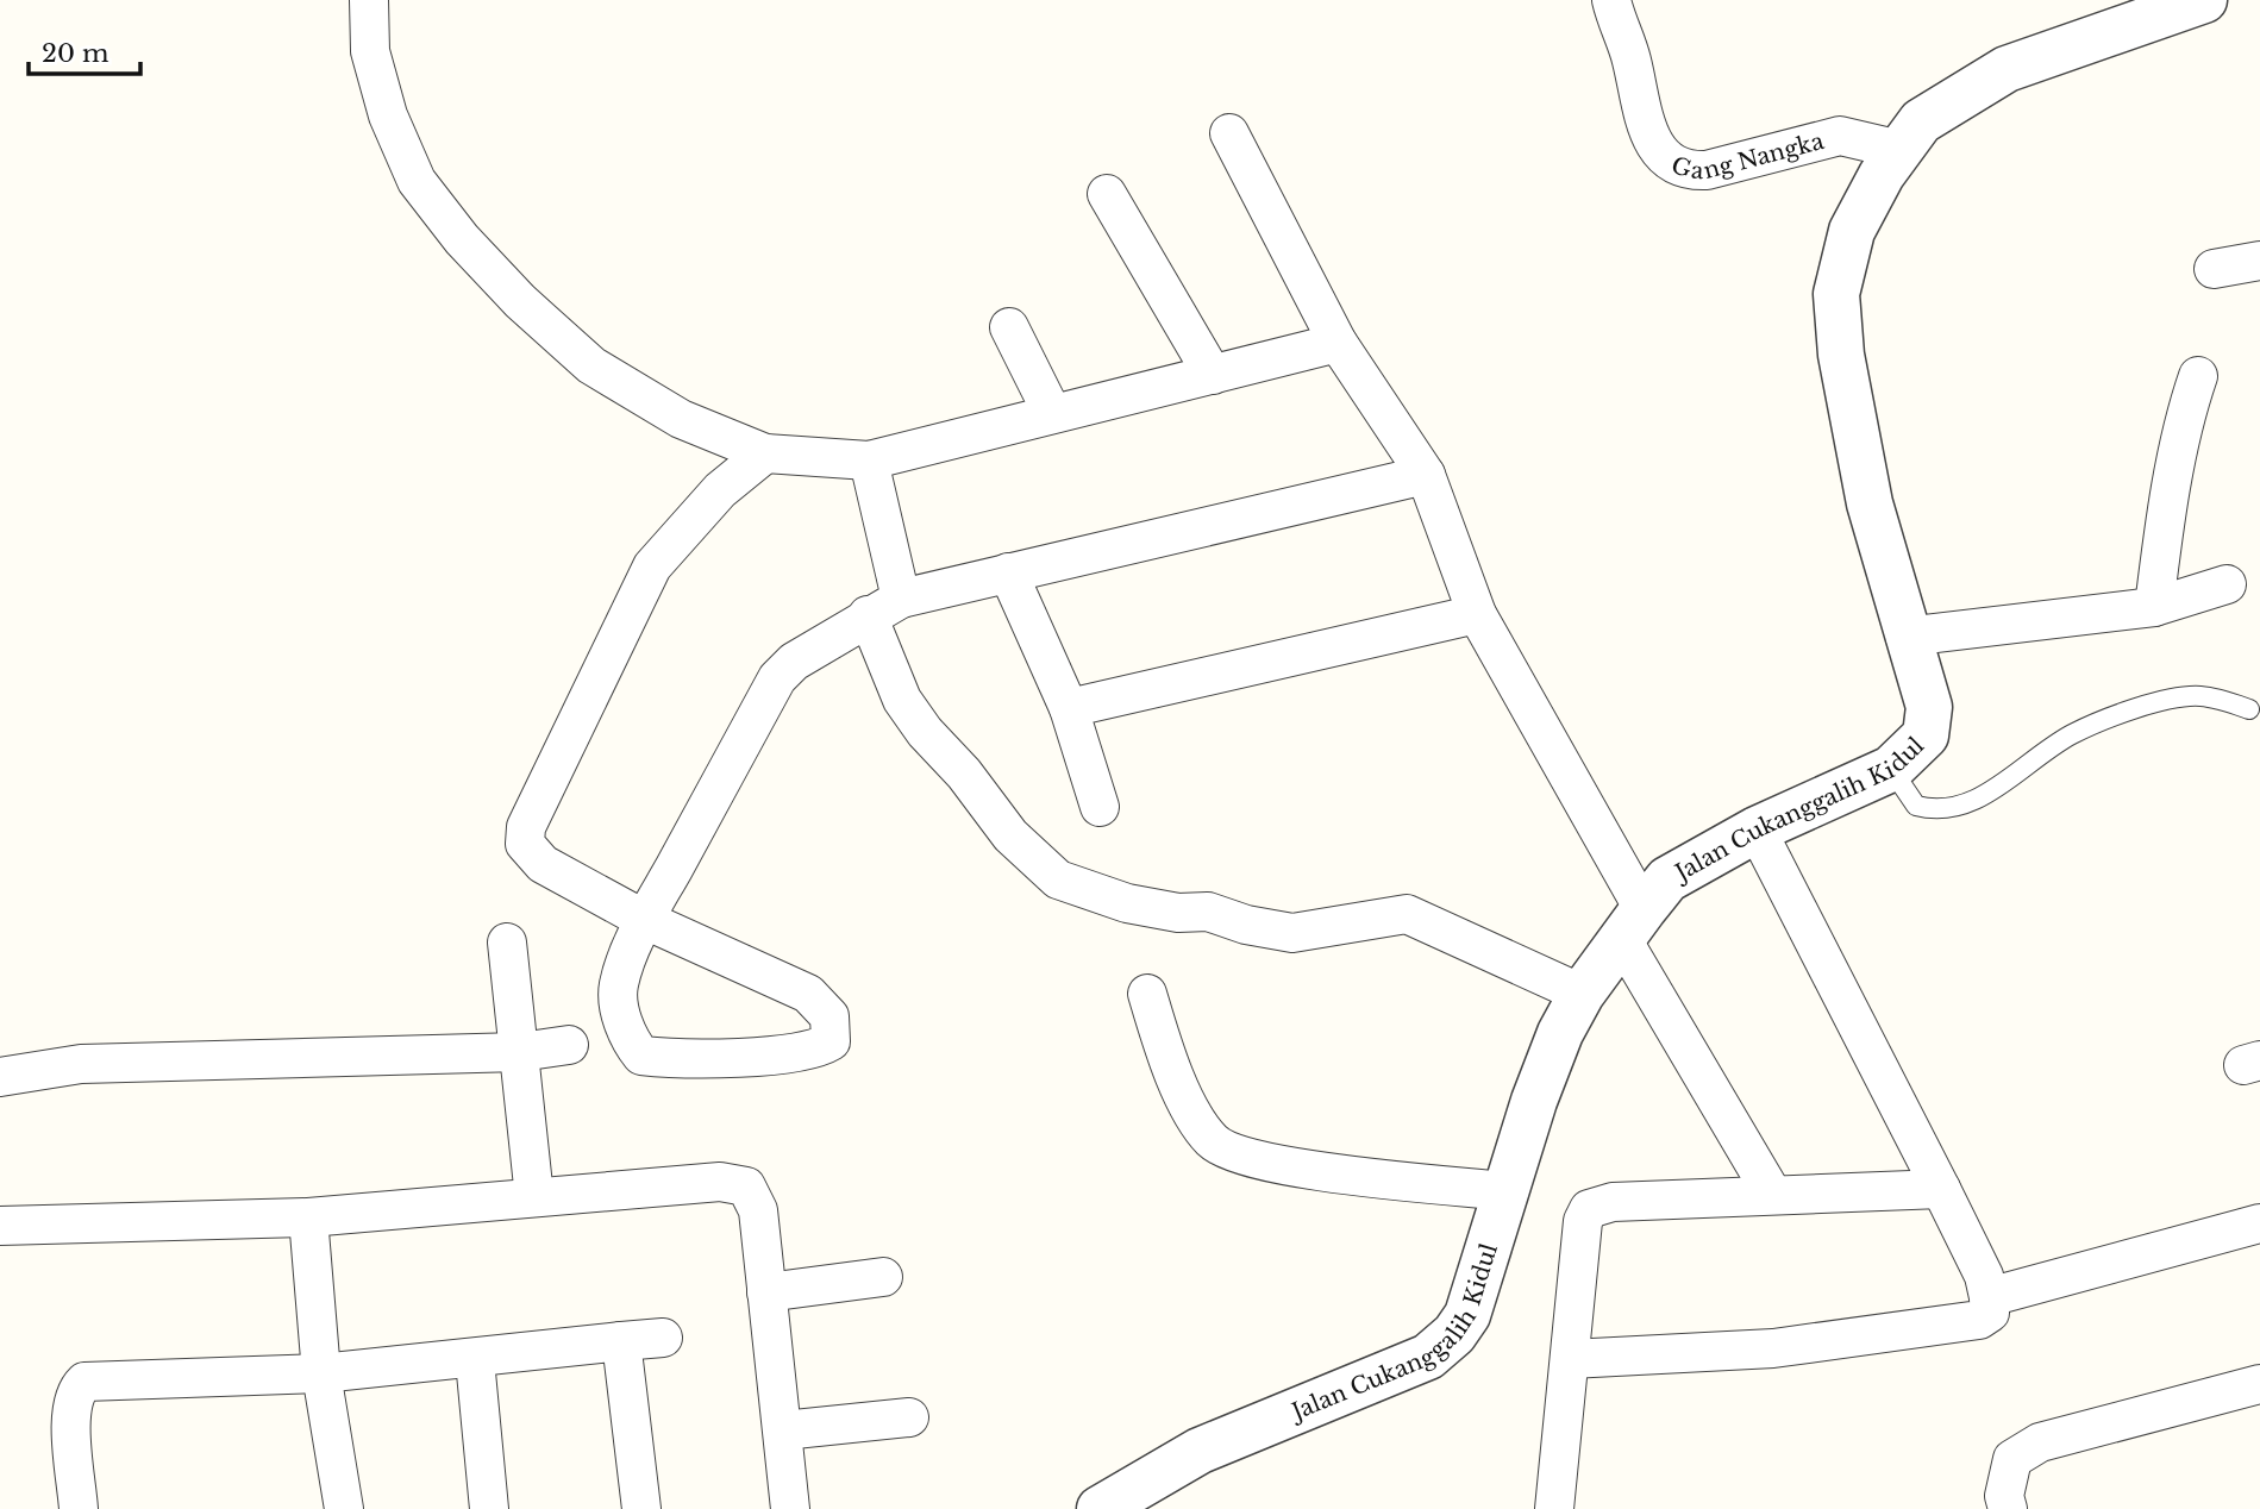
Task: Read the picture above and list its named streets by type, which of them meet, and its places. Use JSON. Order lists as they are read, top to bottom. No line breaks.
{"streets":{"street":["Gang Nangka","Jalan Cukanggalih Kidul"]},"crossings":[["Gang Nangka","Jalan Cukanggalih Kidul"]],"scale_bar":"20 m"}
